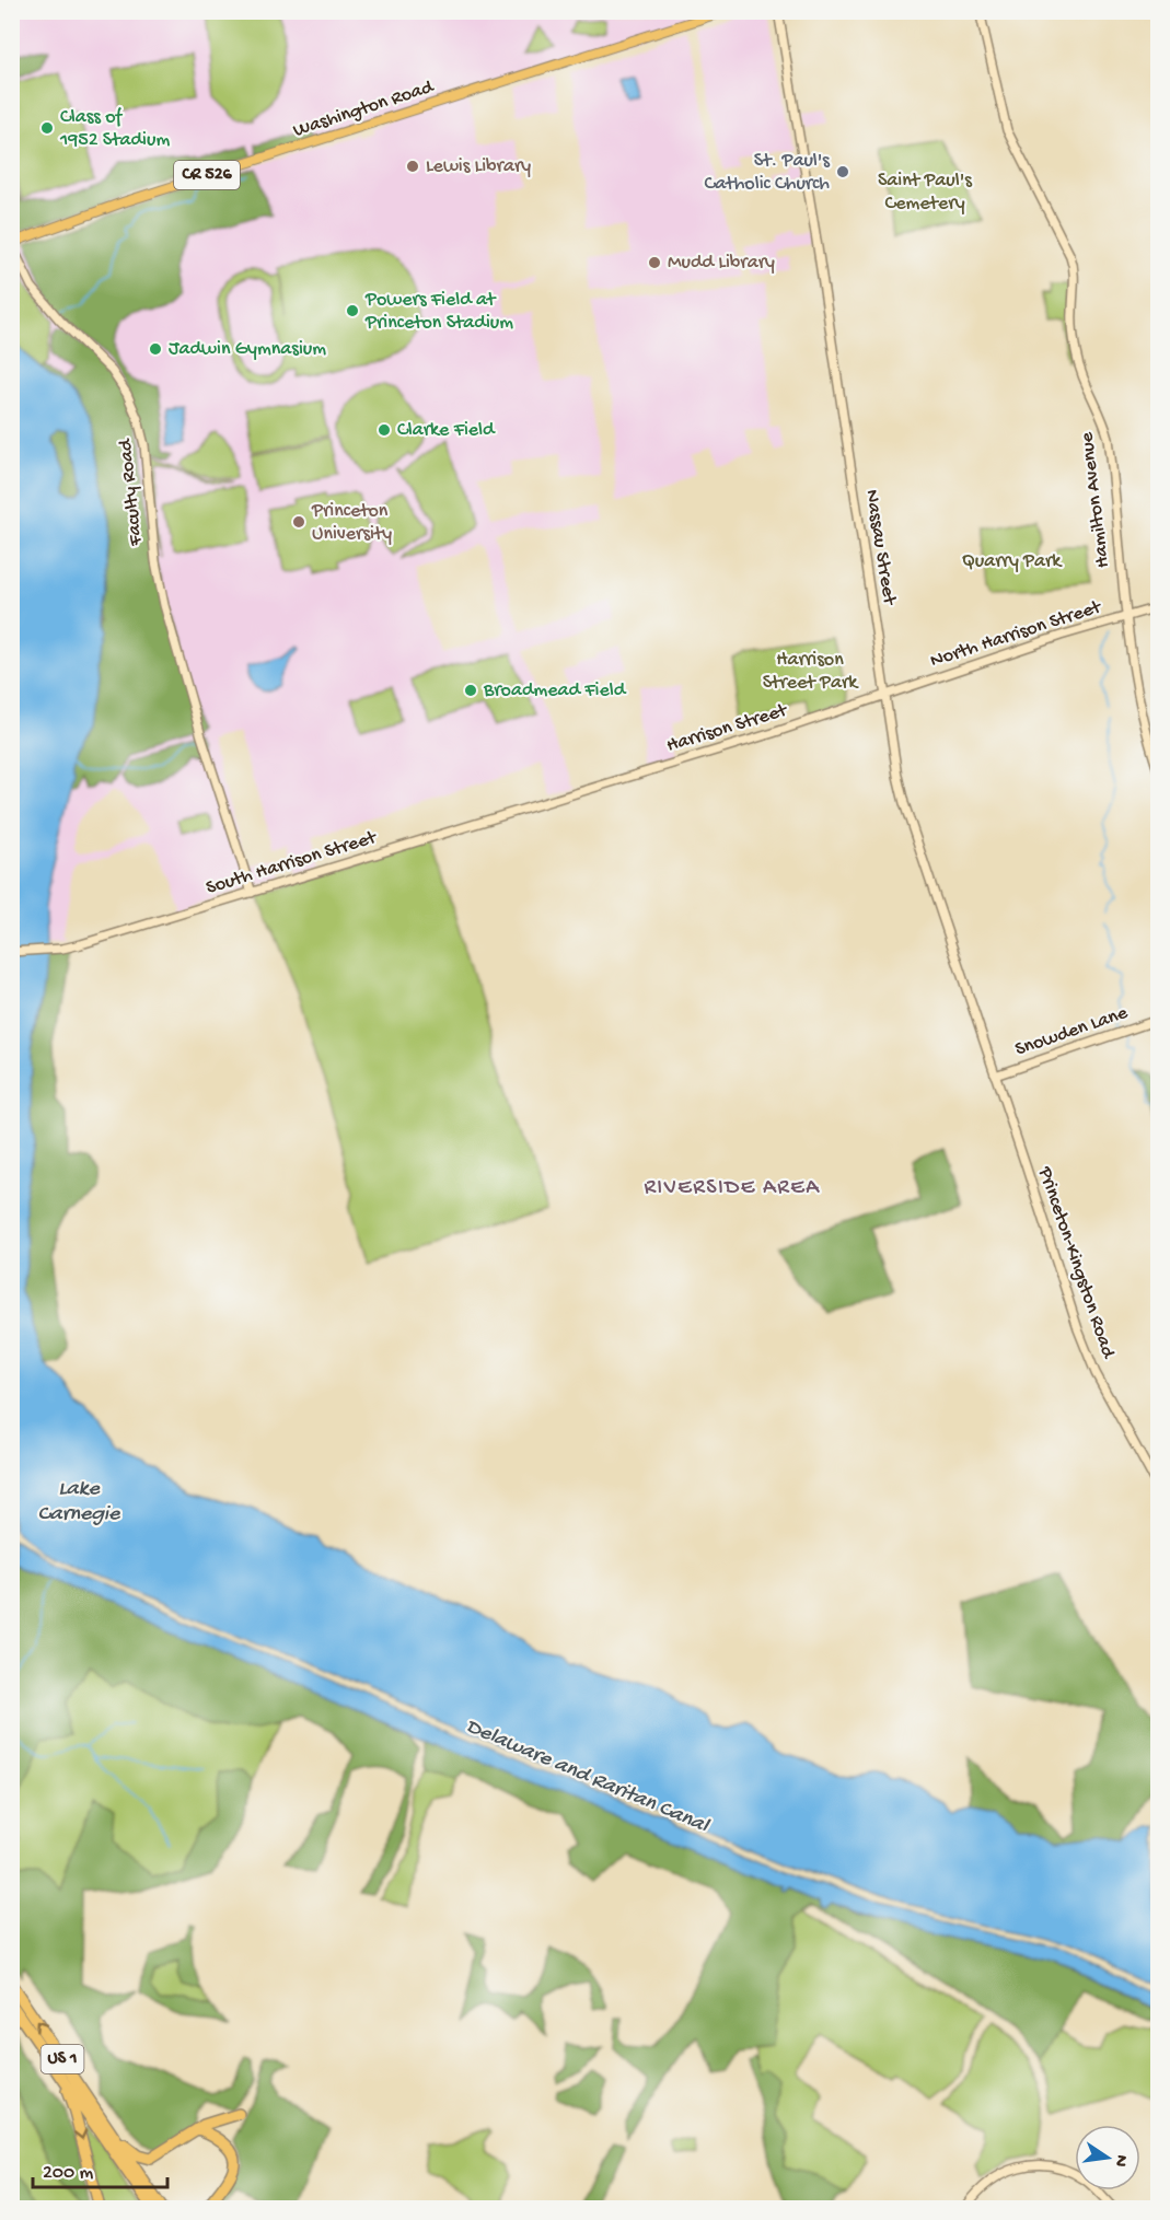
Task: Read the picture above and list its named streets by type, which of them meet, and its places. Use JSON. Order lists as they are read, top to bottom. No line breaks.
{"streets":{"highway":["US 1"],"main road":["Washington Road","CR 526"],"street":["Faculty Road","Hamilton Avenue","Nassau Street","North Harrison Street","Harrison Street","South Harrison Street","Snowden Lane","Princeton-Kingston Road"]},"crossings":[["Washington Road","Faculty Road"],["Faculty Road","South Harrison Street"],["Hamilton Avenue","North Harrison Street"],["Nassau Street","North Harrison Street"],["Nassau Street","Harrison Street"],["Nassau Street","Snowden Lane"],["Nassau Street","Princeton-Kingston Road"],["North Harrison Street","Harrison Street"],["Harrison Street","South Harrison Street"],["Snowden Lane","Princeton-Kingston Road"]],"districts":["RIVERSIDE AREA"],"water":["Lake Carnegie","Delaware and Raritan Canal"],"parks":["Saint Paul's Cemetery","Quarry Park","Harrison Street Park"],"places":["Class of 1952 Stadium","Lewis Library","St. Paul's Catholic Church","Mudd Library","Powers Field at Princeton Stadium","Jadwin Gymnasium","Clarke Field","Princeton University","Broadmead Field"],"scale_bar":"200 m","north":"right"}
